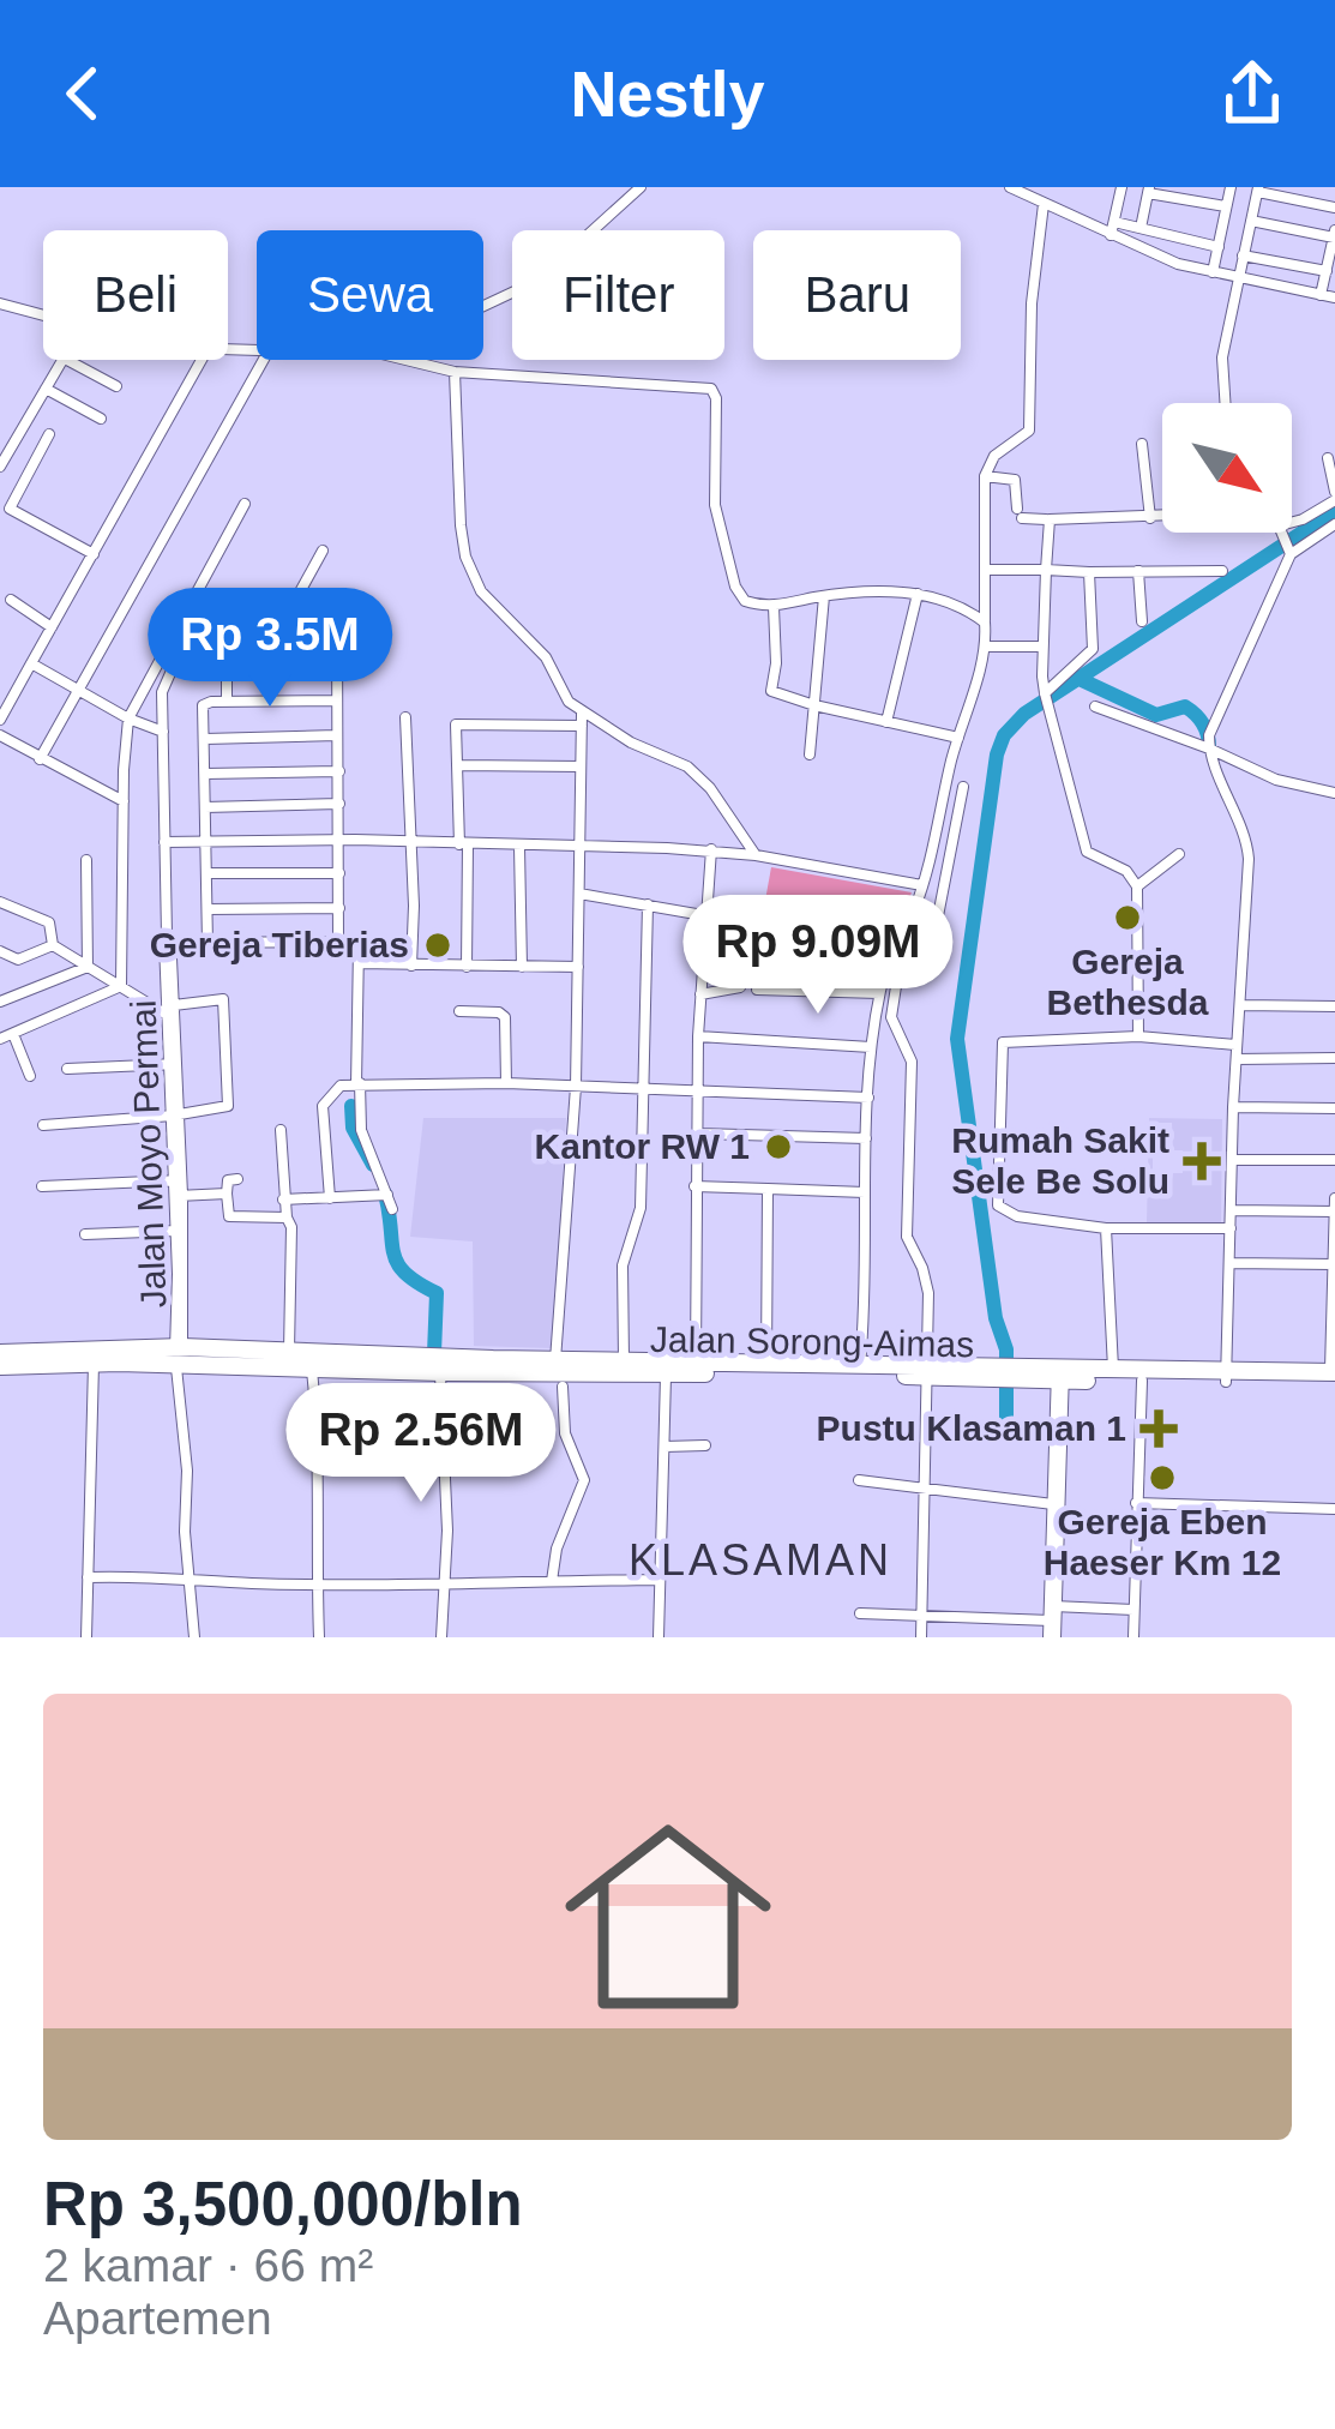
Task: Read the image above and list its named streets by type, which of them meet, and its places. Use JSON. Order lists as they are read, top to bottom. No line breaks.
{"streets":{"highway":["Jalan Sorong-Aimas"],"street":["Jalan Moyo Permai"]},"crossings":[["Jalan Moyo Permai","Jalan Sorong-Aimas"]],"districts":["KLASAMAN"],"places":{"other":["Gereja Bethesda","Gereja Tiberias","Kantor RW 1","Gereja Eben Haeser Km 12"],"health":["Rumah Sakit Sele Be Solu","Pustu Klasaman 1"]},"north":"bottom right","page":{"header":"Nestly","chip":["Beli","Sewa","Filter","Baru"],"price":["Rp 3.5M","Rp 9.09M","Rp 2.56M"],"list":[{"name":"Rp 3,500,000/bln","note":"2 kamar · 66 m² · Apartemen"}]}}
